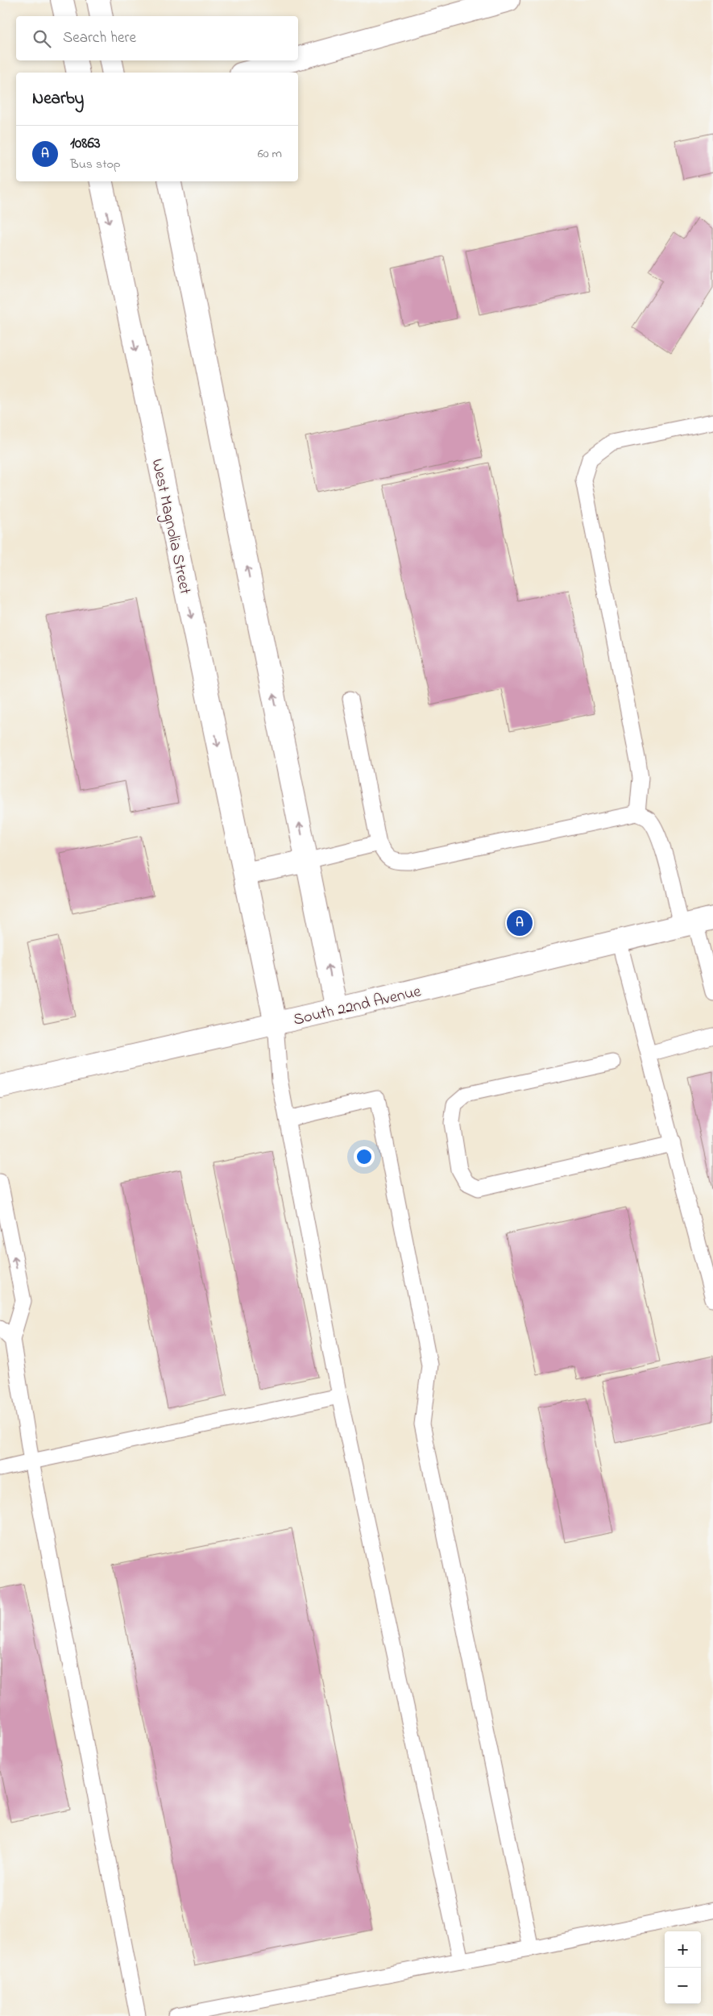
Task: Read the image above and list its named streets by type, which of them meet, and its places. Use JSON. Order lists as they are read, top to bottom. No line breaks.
{"streets":{"street":["West Magnolia Street","South 22nd Avenue"]},"crossings":[["West Magnolia Street","South 22nd Avenue"]],"page":{"search":"Search here","heading":"Nearby","list":[{"mark":"A","name":"10863","note":"Bus stop","value":"60 m"}],"pins":"A","map_buttons":["+","−"]}}
